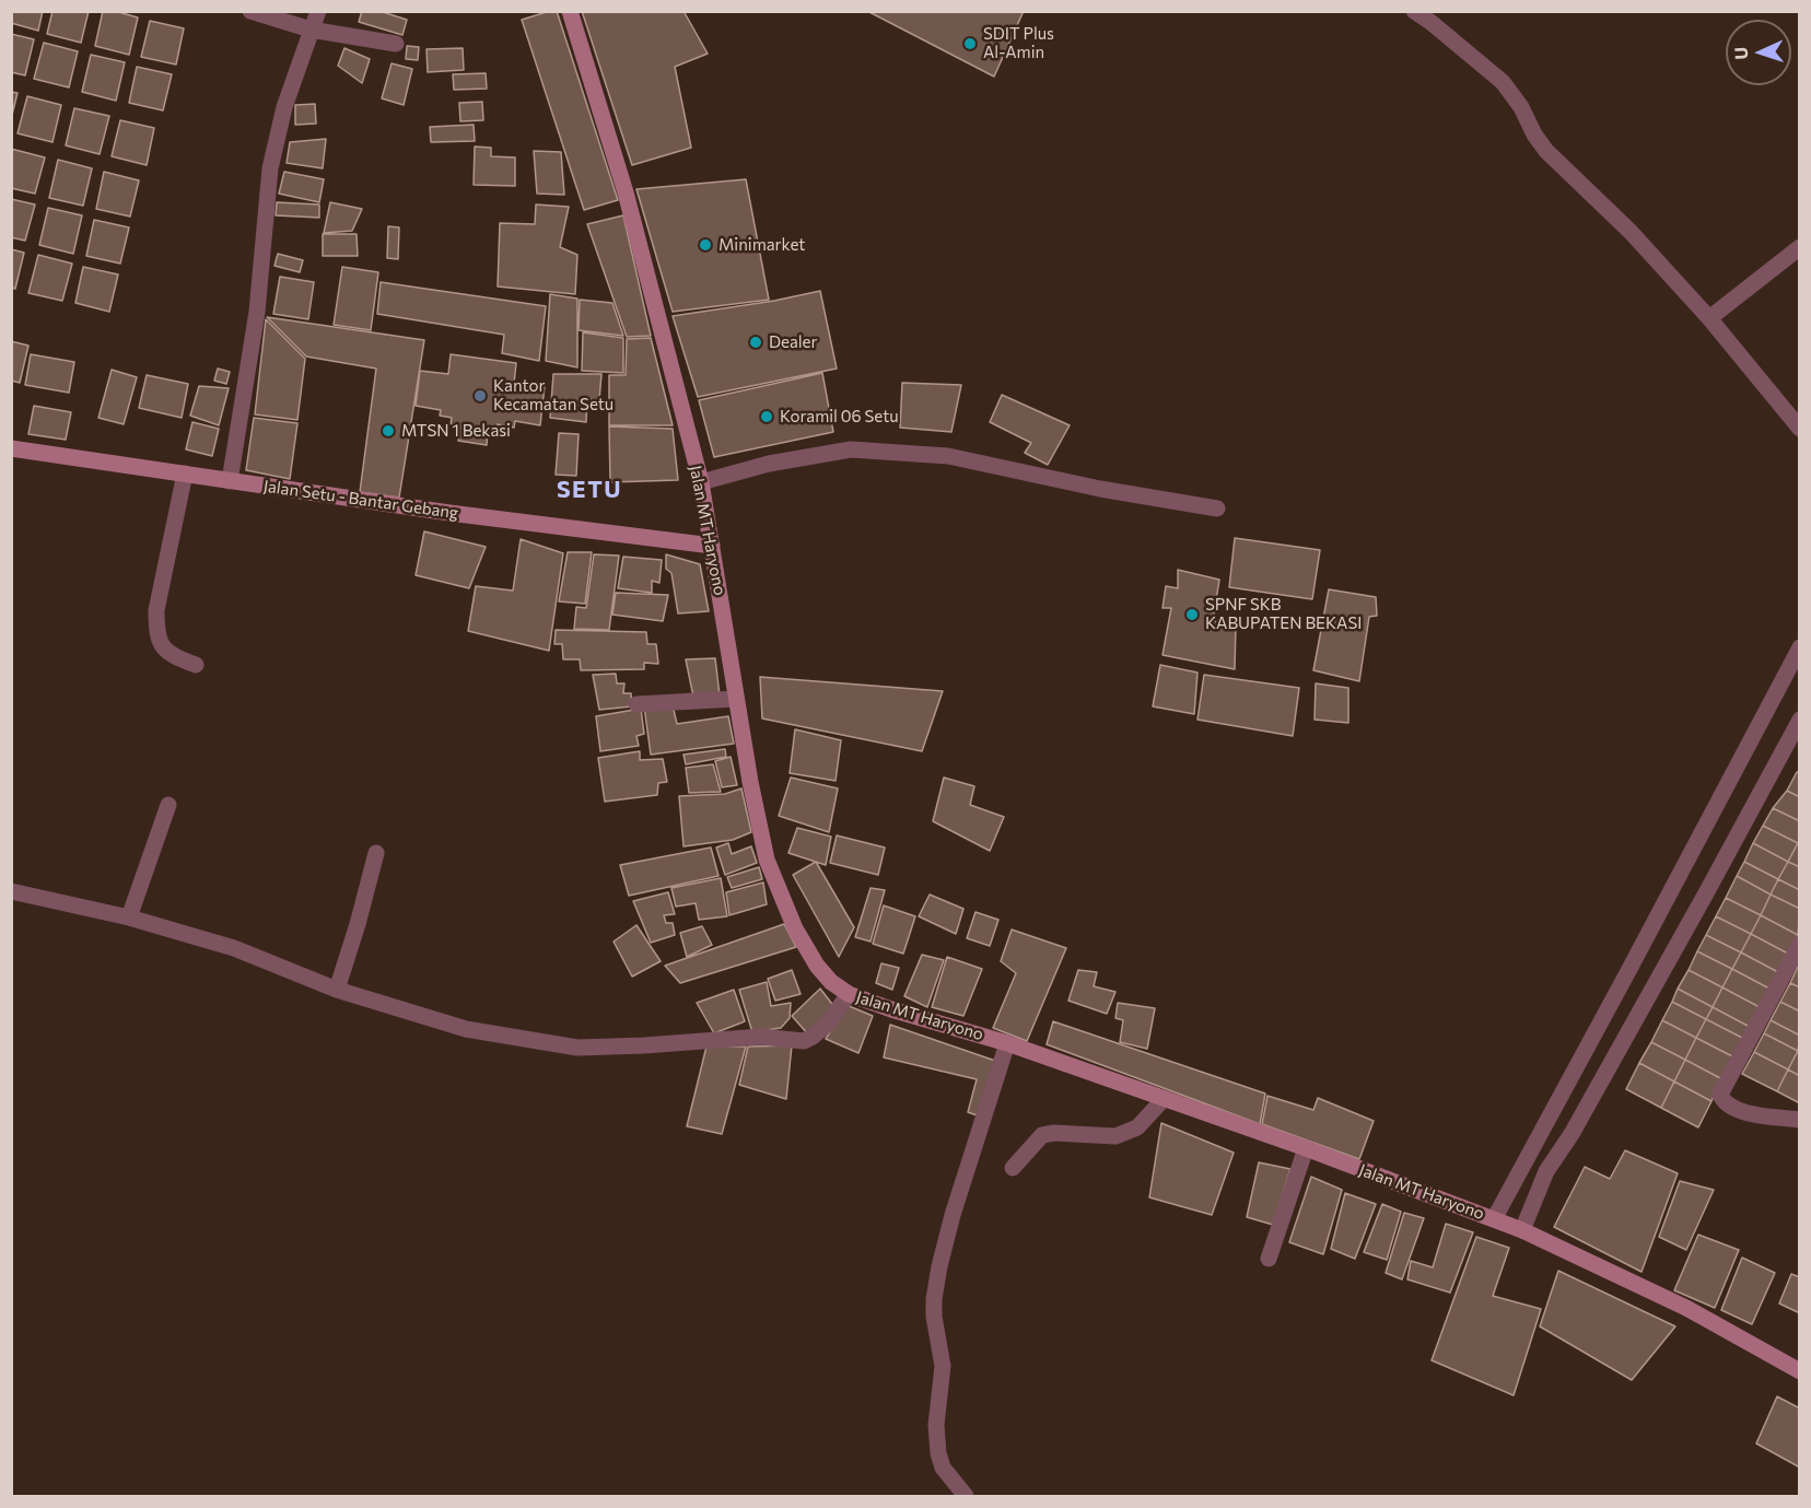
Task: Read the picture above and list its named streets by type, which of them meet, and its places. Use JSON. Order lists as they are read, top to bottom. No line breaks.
{"streets":{"main road":["Jalan Setu - Bantar Gebang","Jalan MT Haryono"]},"crossings":[["Jalan Setu - Bantar Gebang","Jalan MT Haryono"]],"districts":["SETU"],"places":["SDIT Plus Al-Amin","Minimarket","Dealer","Kantor Kecamatan Setu","Koramil 06 Setu","MTSN 1 Bekasi","SPNF SKB KABUPATEN BEKASI"],"north":"left"}
